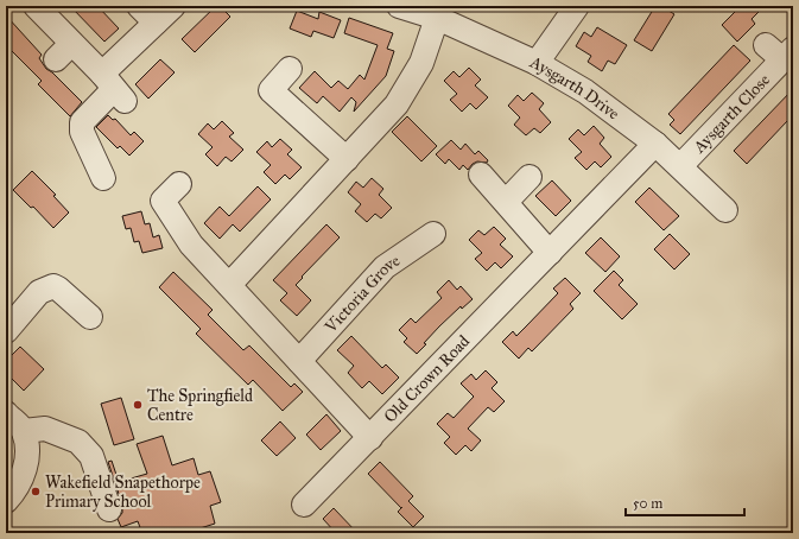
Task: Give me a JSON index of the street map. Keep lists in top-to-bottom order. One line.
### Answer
{"streets":{"street":["Aysgarth Drive","Aysgarth Close","Victoria Grove","Old Crown Road"]},"crossings":[["Aysgarth Drive","Aysgarth Close"],["Aysgarth Drive","Old Crown Road"]],"places":["The Springfield Centre","Wakefield Snapethorpe Primary School"],"scale_bar":"50 m"}
